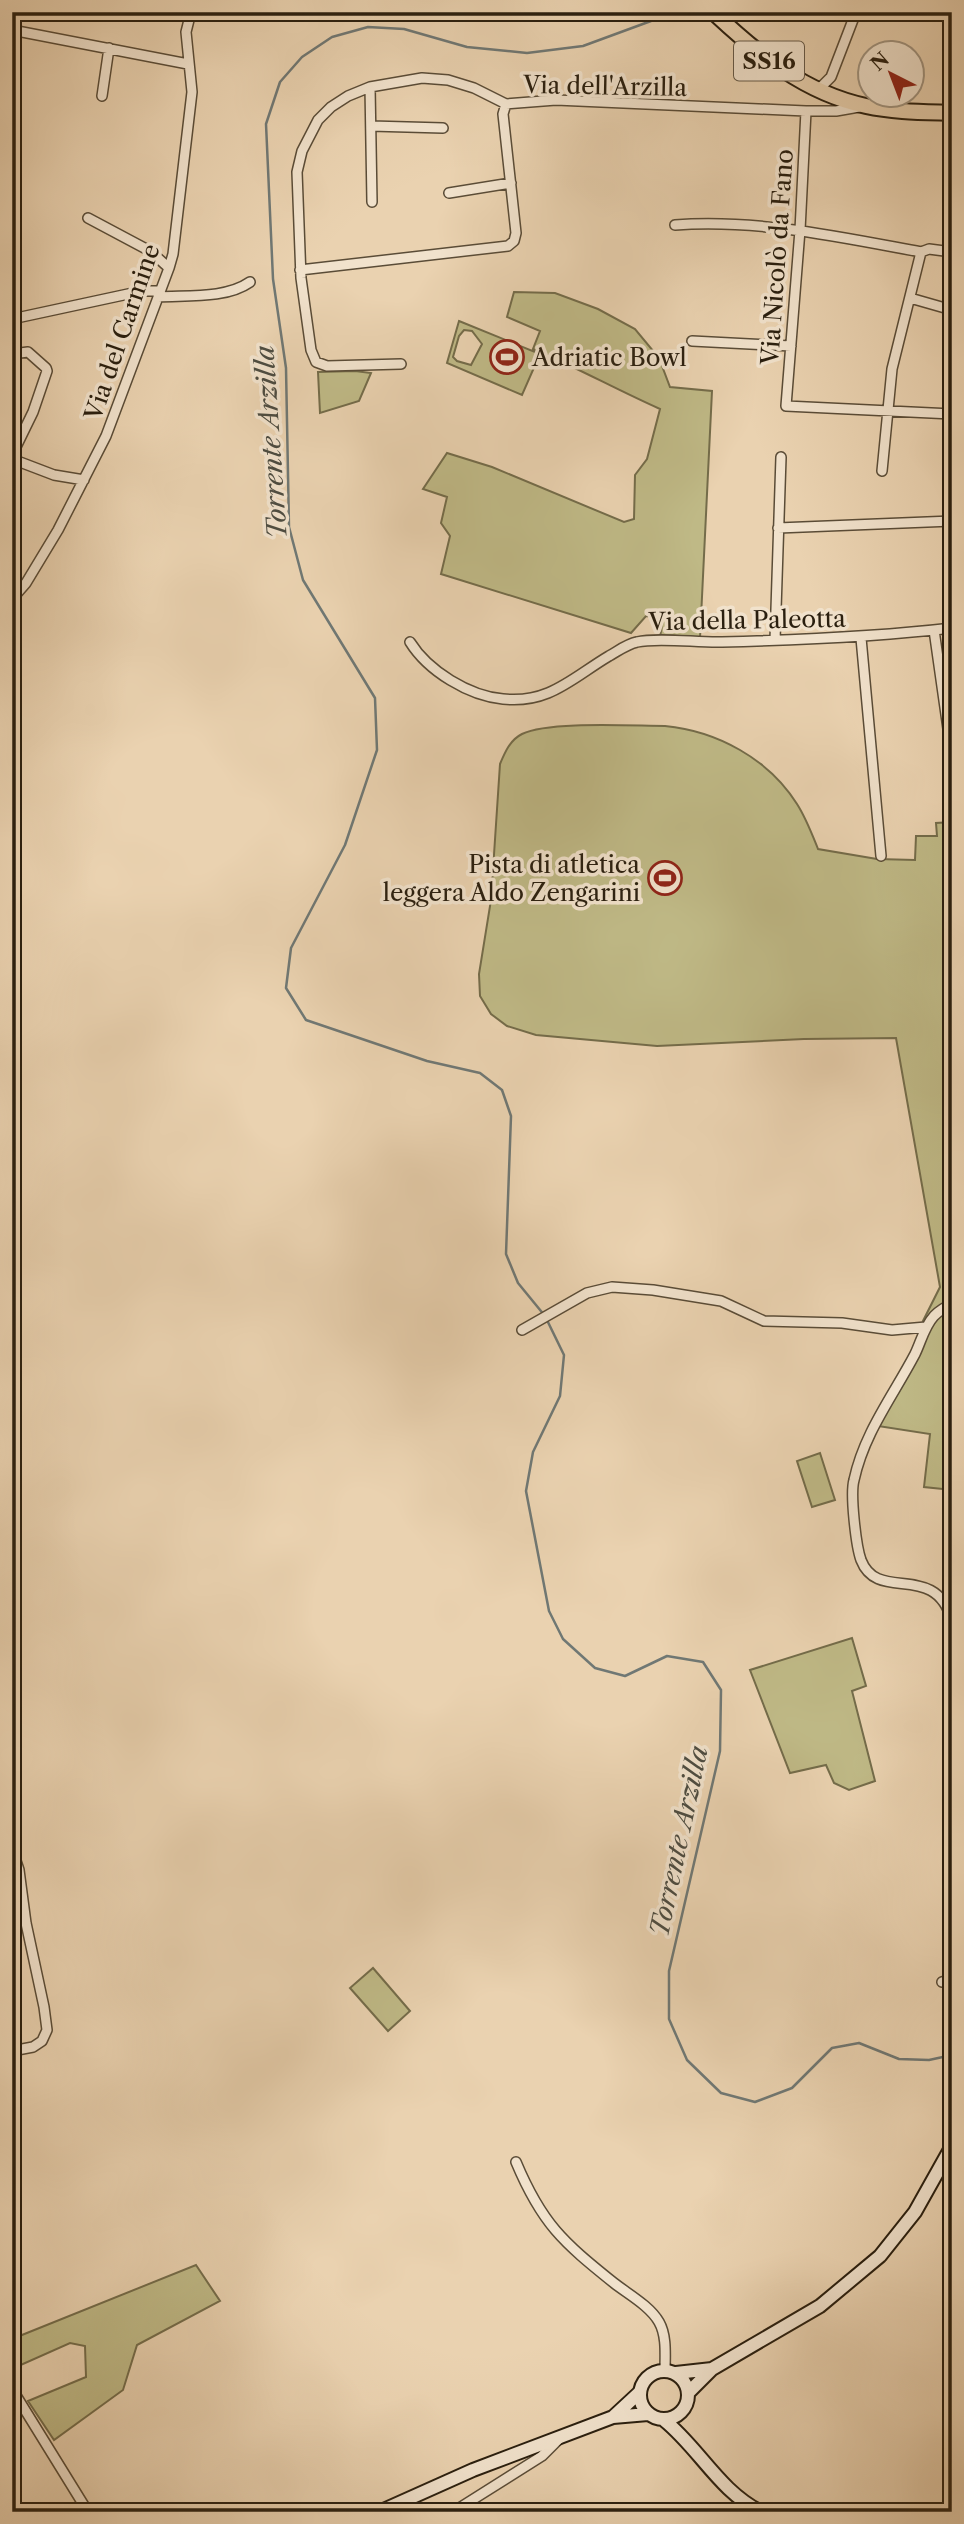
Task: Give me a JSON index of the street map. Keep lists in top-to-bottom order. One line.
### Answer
{"streets":{"main road":["SS16"],"street":["Via dell'Arzilla","Via Nicolò da Fano","Via del Carmine","Via della Paleotta"]},"crossings":[["Via dell'Arzilla","Via Nicolò da Fano"]],"water":["Torrente Arzilla"],"places":{"sports":["Adriatic Bowl","Pista di atletica leggera Aldo Zengarini"]},"north":"top left"}
